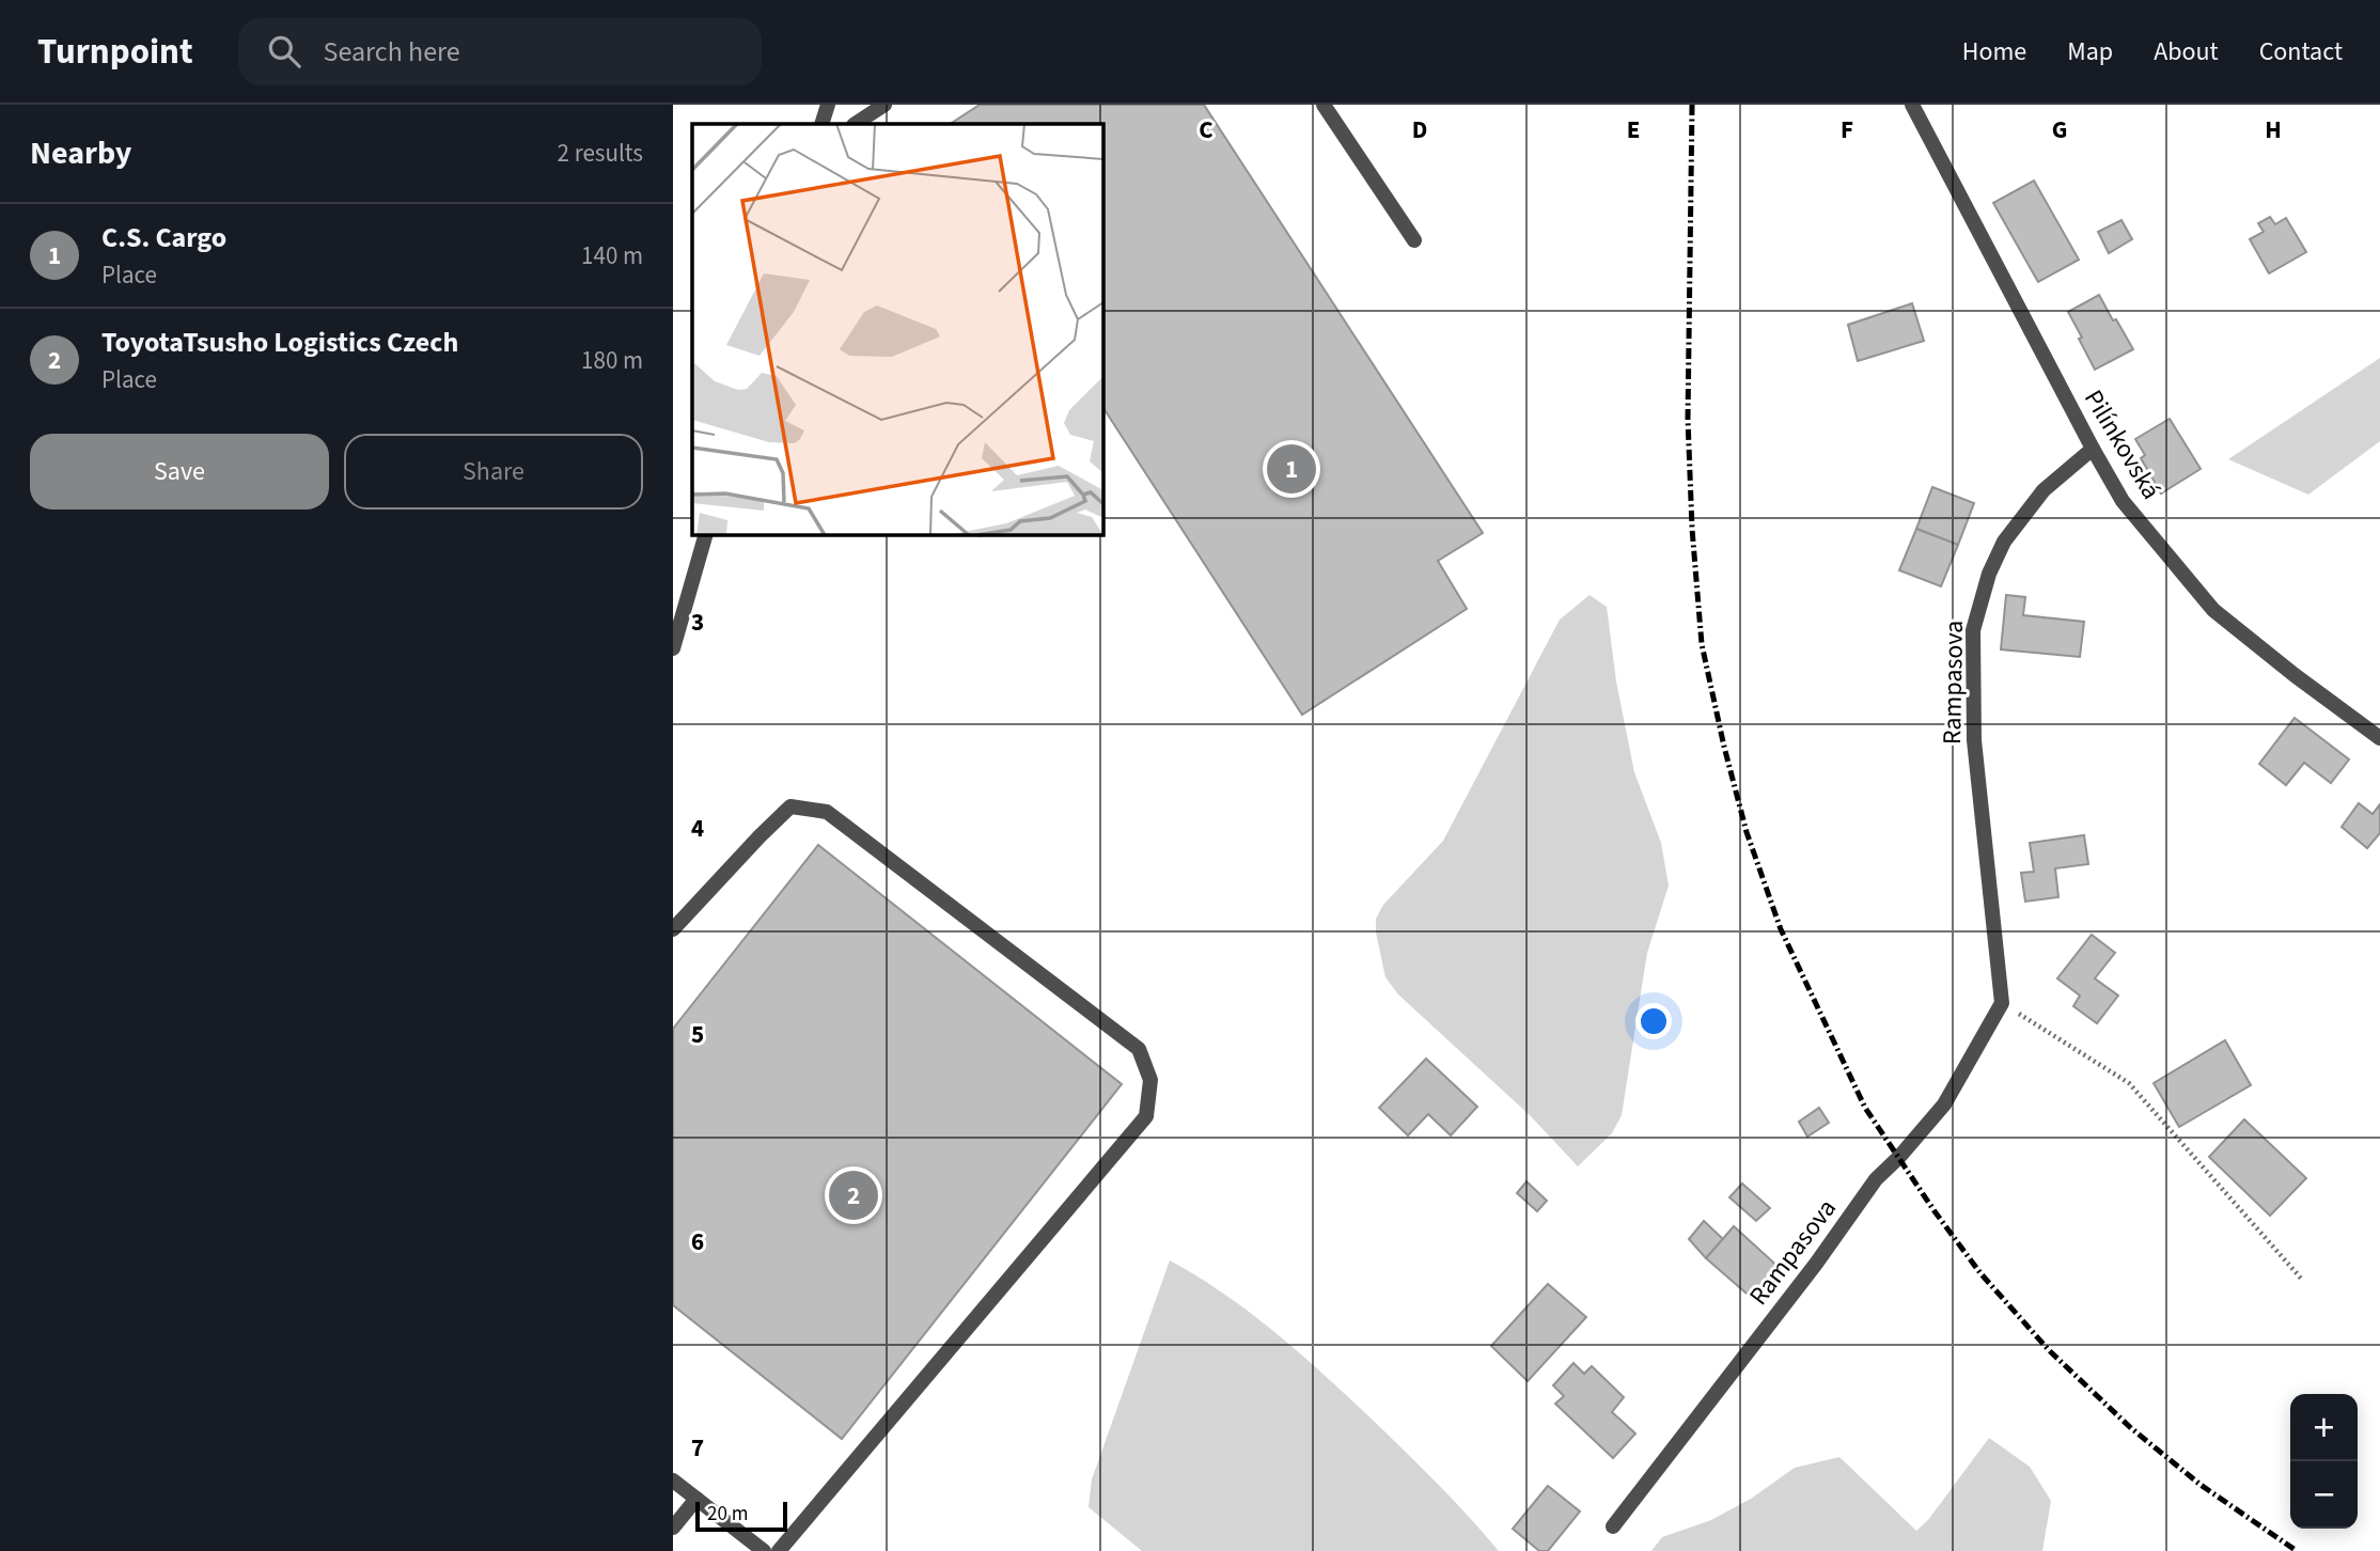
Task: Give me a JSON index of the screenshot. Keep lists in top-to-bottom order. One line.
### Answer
{"streets":{"street":["Pilínkovská","Rampasova"]},"crossings":[["Pilínkovská","Rampasova"]],"scale_bar":"20 m","page":{"header":"Turnpoint","search":"Search here","nav":["Home","Map","About","Contact"],"heading":["Nearby","2 results"],"list":[{"mark":"1","name":"C.S. Cargo","note":"Place","value":"140 m"},{"mark":"2","name":"ToyotaTsusho Logistics Czech","note":"Place","value":"180 m"}],"buttons":["Save","Share"],"pins":["1","2"],"map_buttons":["+","−"],"scale":"20 m"},"grid":{"columns":["C","D","E","F","G","H"],"rows":["3","4","5","6","7"]}}
